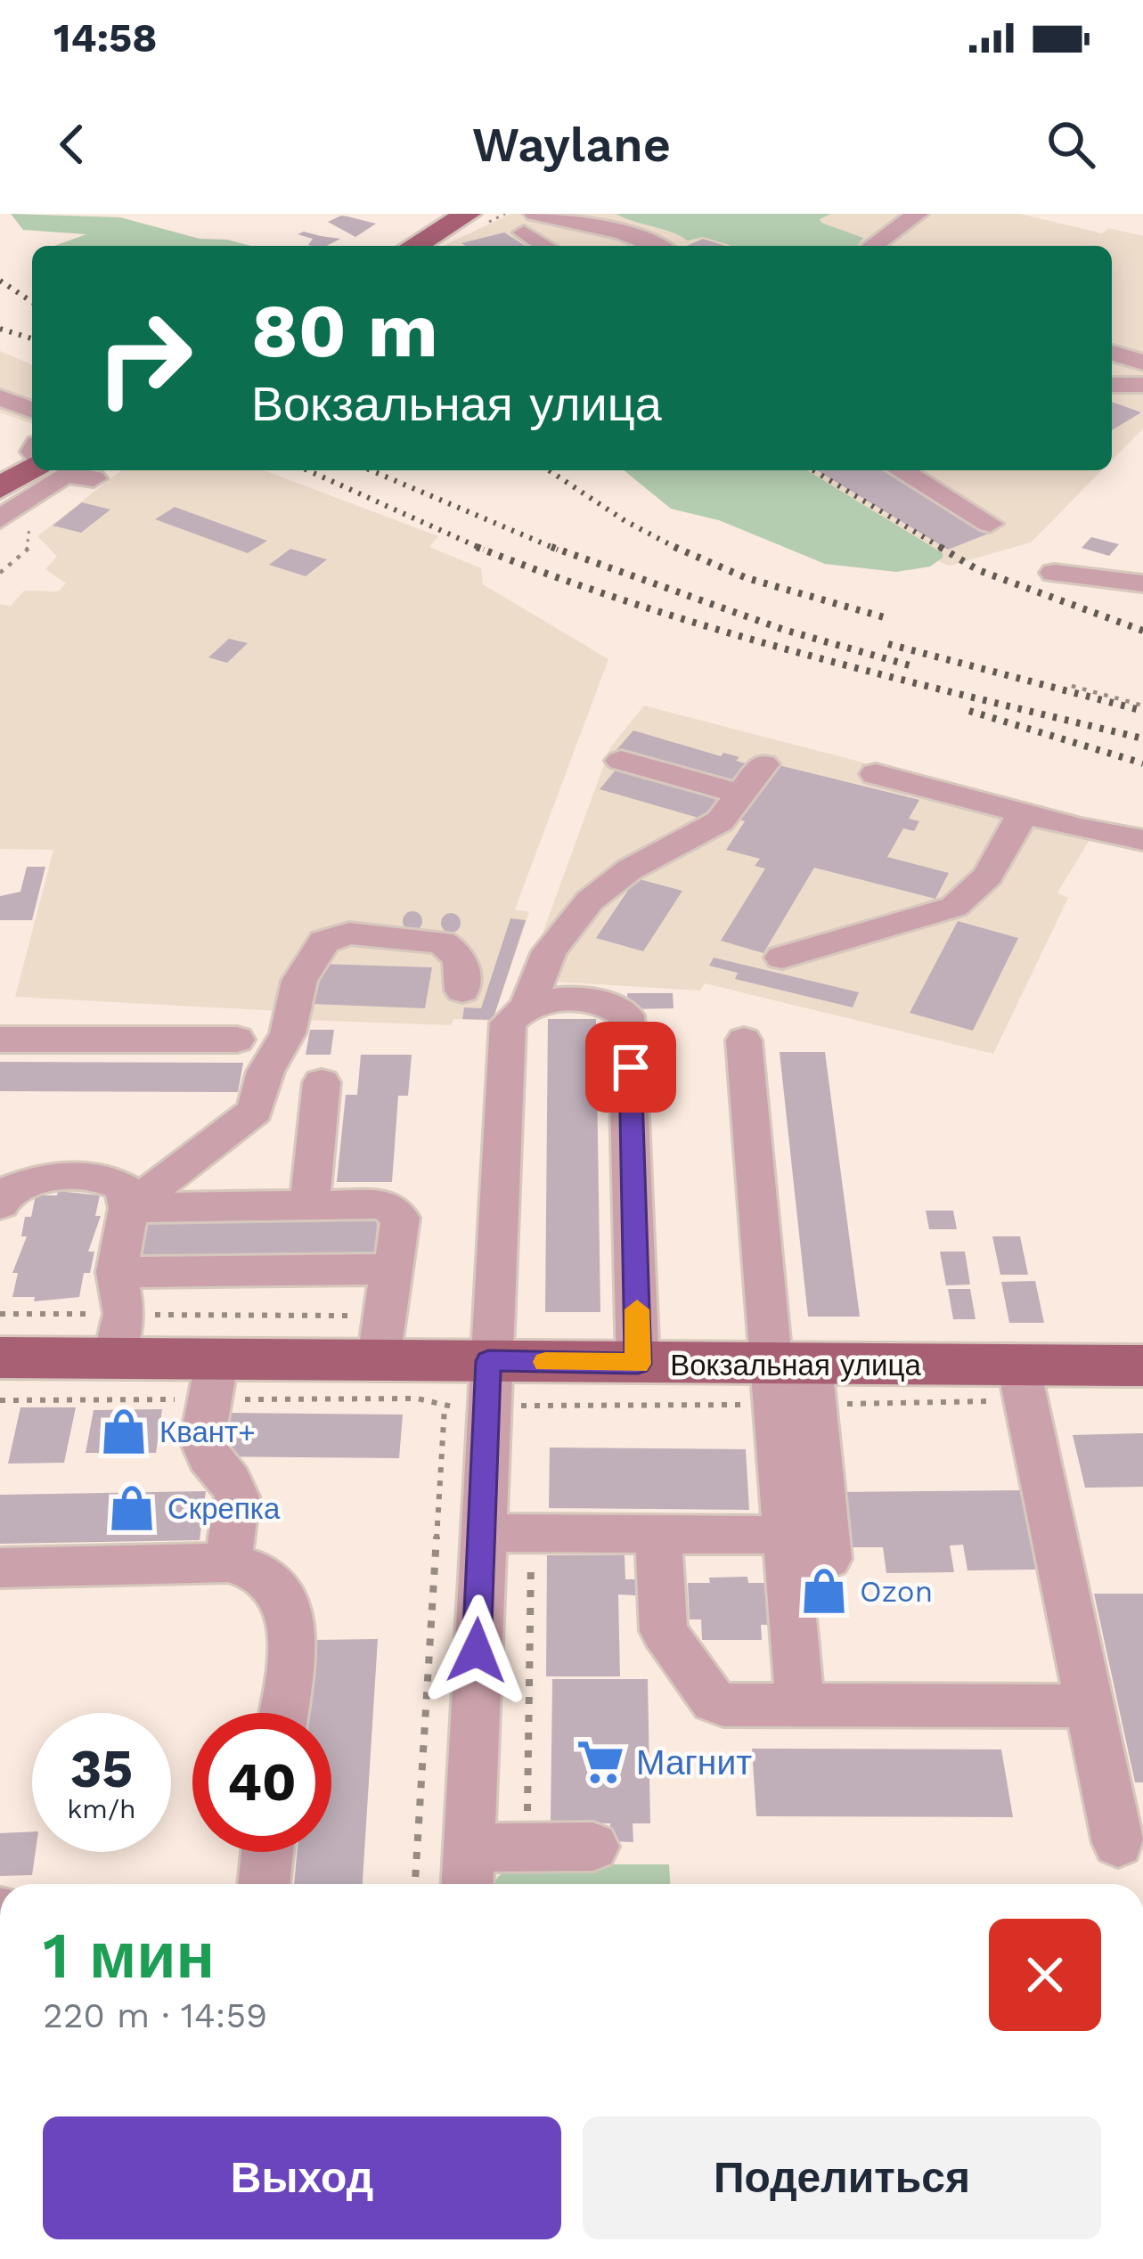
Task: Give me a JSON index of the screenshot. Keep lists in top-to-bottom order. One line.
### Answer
{"streets":{"main road":["Вокзальная улица"]},"places":{"shop":["Квант+","Скрепка","Ozon"],"supermarket":["Магнит"]},"page":{"status":"14:58","header":"Waylane","turn":["80 m","Вокзальная улица"],"speed":"35 km/h","limit":"40","heading":["1 мин","220 m · 14:59"],"buttons":["Выход","Поделиться"]}}
